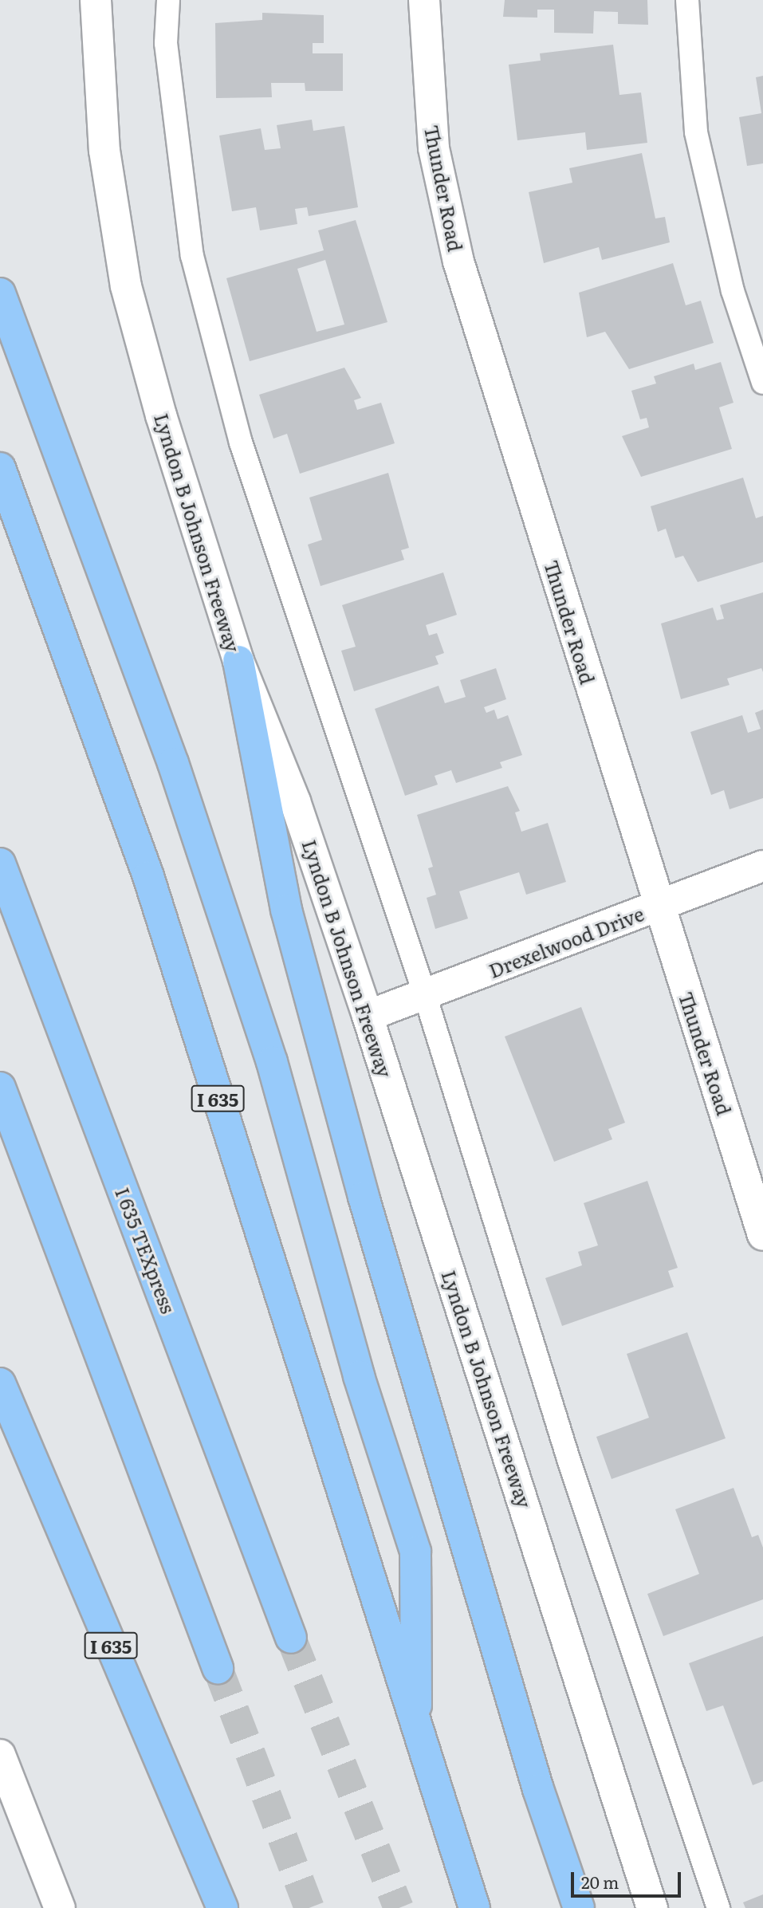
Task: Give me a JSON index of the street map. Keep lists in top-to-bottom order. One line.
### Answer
{"streets":{"highway":["I 635","I 635 TEXpress"],"main road":["Thunder Road","Lyndon B Johnson Freeway","Drexelwood Drive"]},"crossings":[["Thunder Road","Drexelwood Drive"],["Lyndon B Johnson Freeway","Drexelwood Drive"]],"scale_bar":"20 m"}
